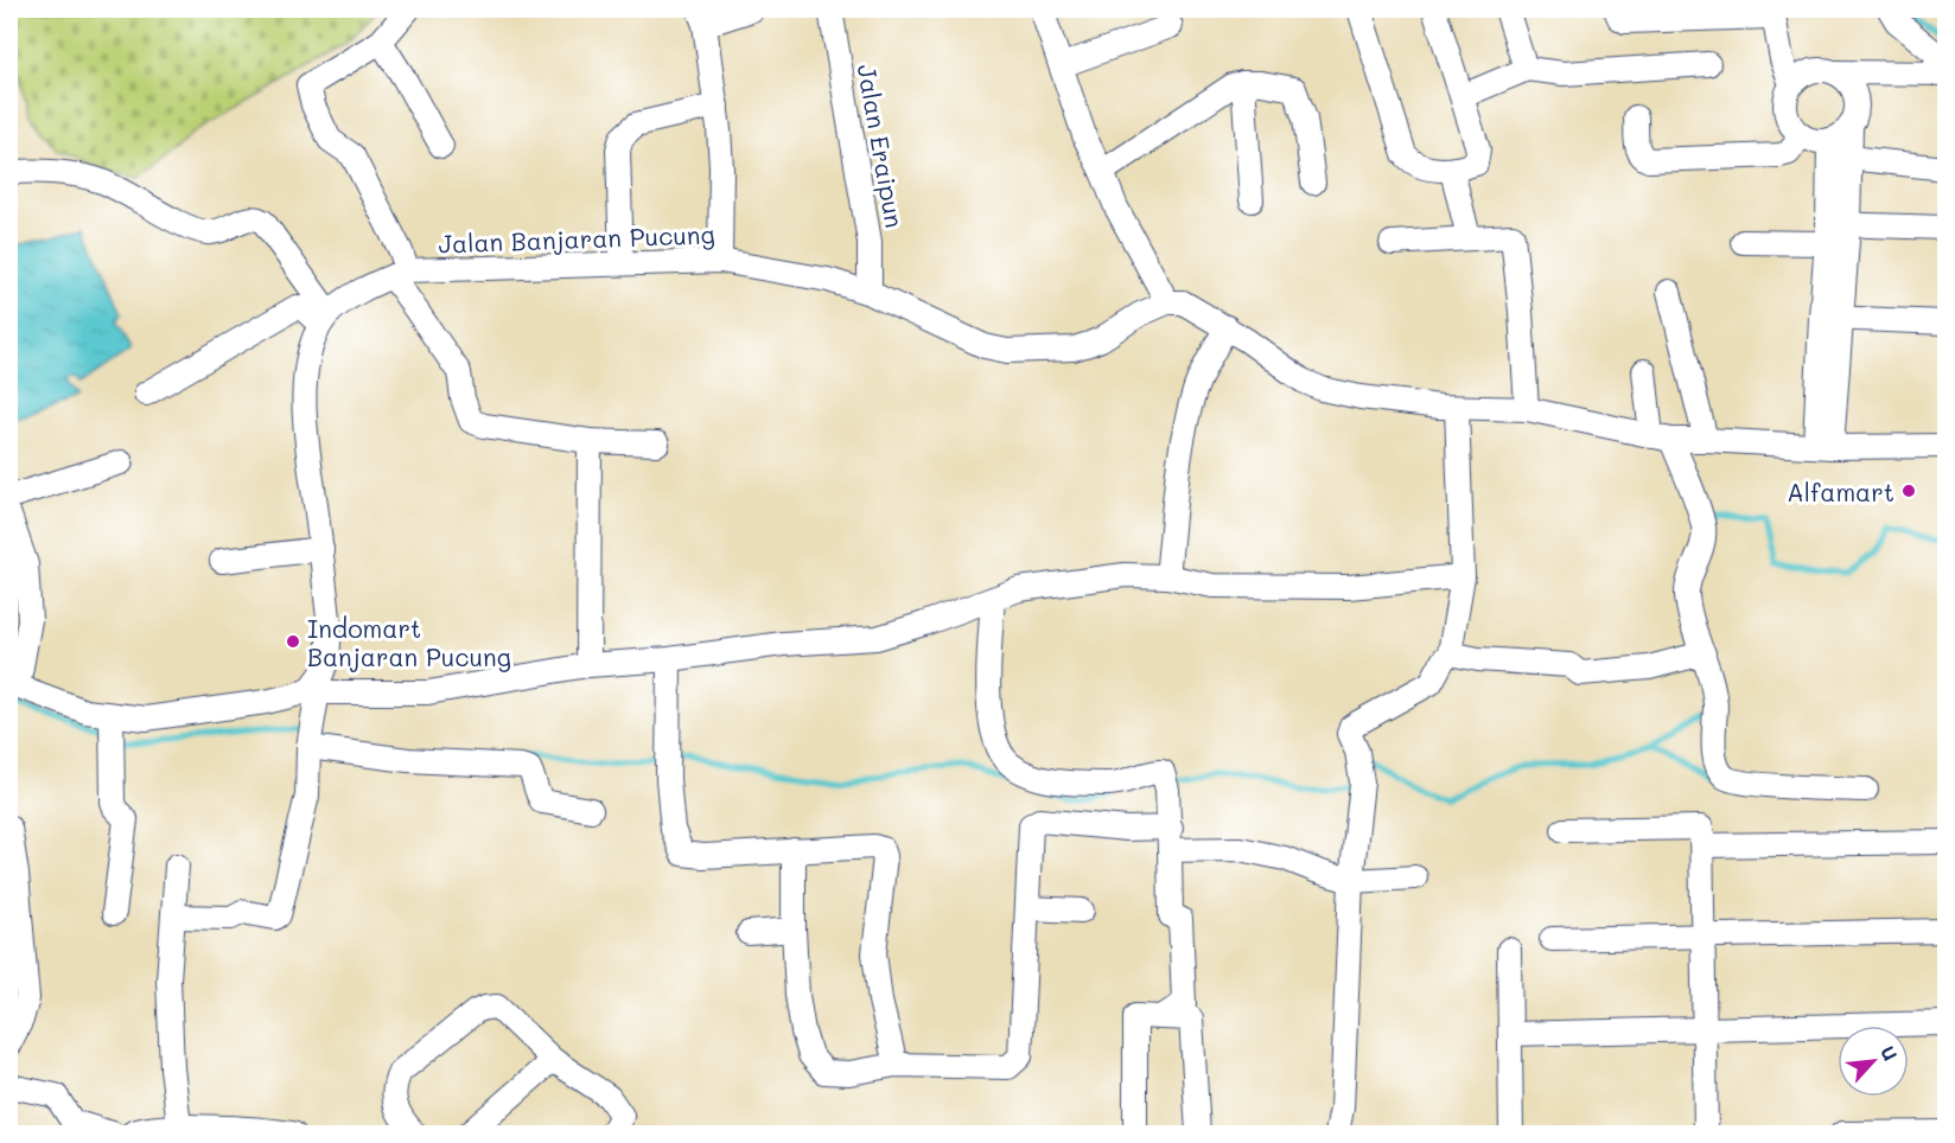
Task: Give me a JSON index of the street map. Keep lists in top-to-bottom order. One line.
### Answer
{"streets":{"street":["Jalan Eraipun","Jalan Banjaran Pucung"]},"crossings":[["Jalan Eraipun","Jalan Banjaran Pucung"]],"places":["Alfamart","Indomart Banjaran Pucung"],"north":"top right"}
